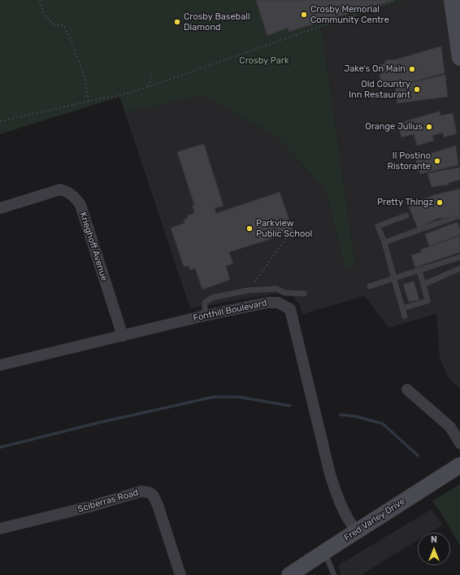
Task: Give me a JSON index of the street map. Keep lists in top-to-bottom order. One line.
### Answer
{"streets":{"street":["Krieghoff Avenue","Fonthill Boulevard","Sciberras Road","Fred Varley Drive"]},"crossings":[["Krieghoff Avenue","Fonthill Boulevard"],["Fonthill Boulevard","Fred Varley Drive"]],"parks":["Crosby Park"],"places":["Crosby Memorial Community Centre","Crosby Baseball Diamond","Jake's On Main","Old Country Inn Restaurant","Orange Julius","Il Postino Ristorante","Pretty Thingz","Parkview Public School"],"north":"top"}
